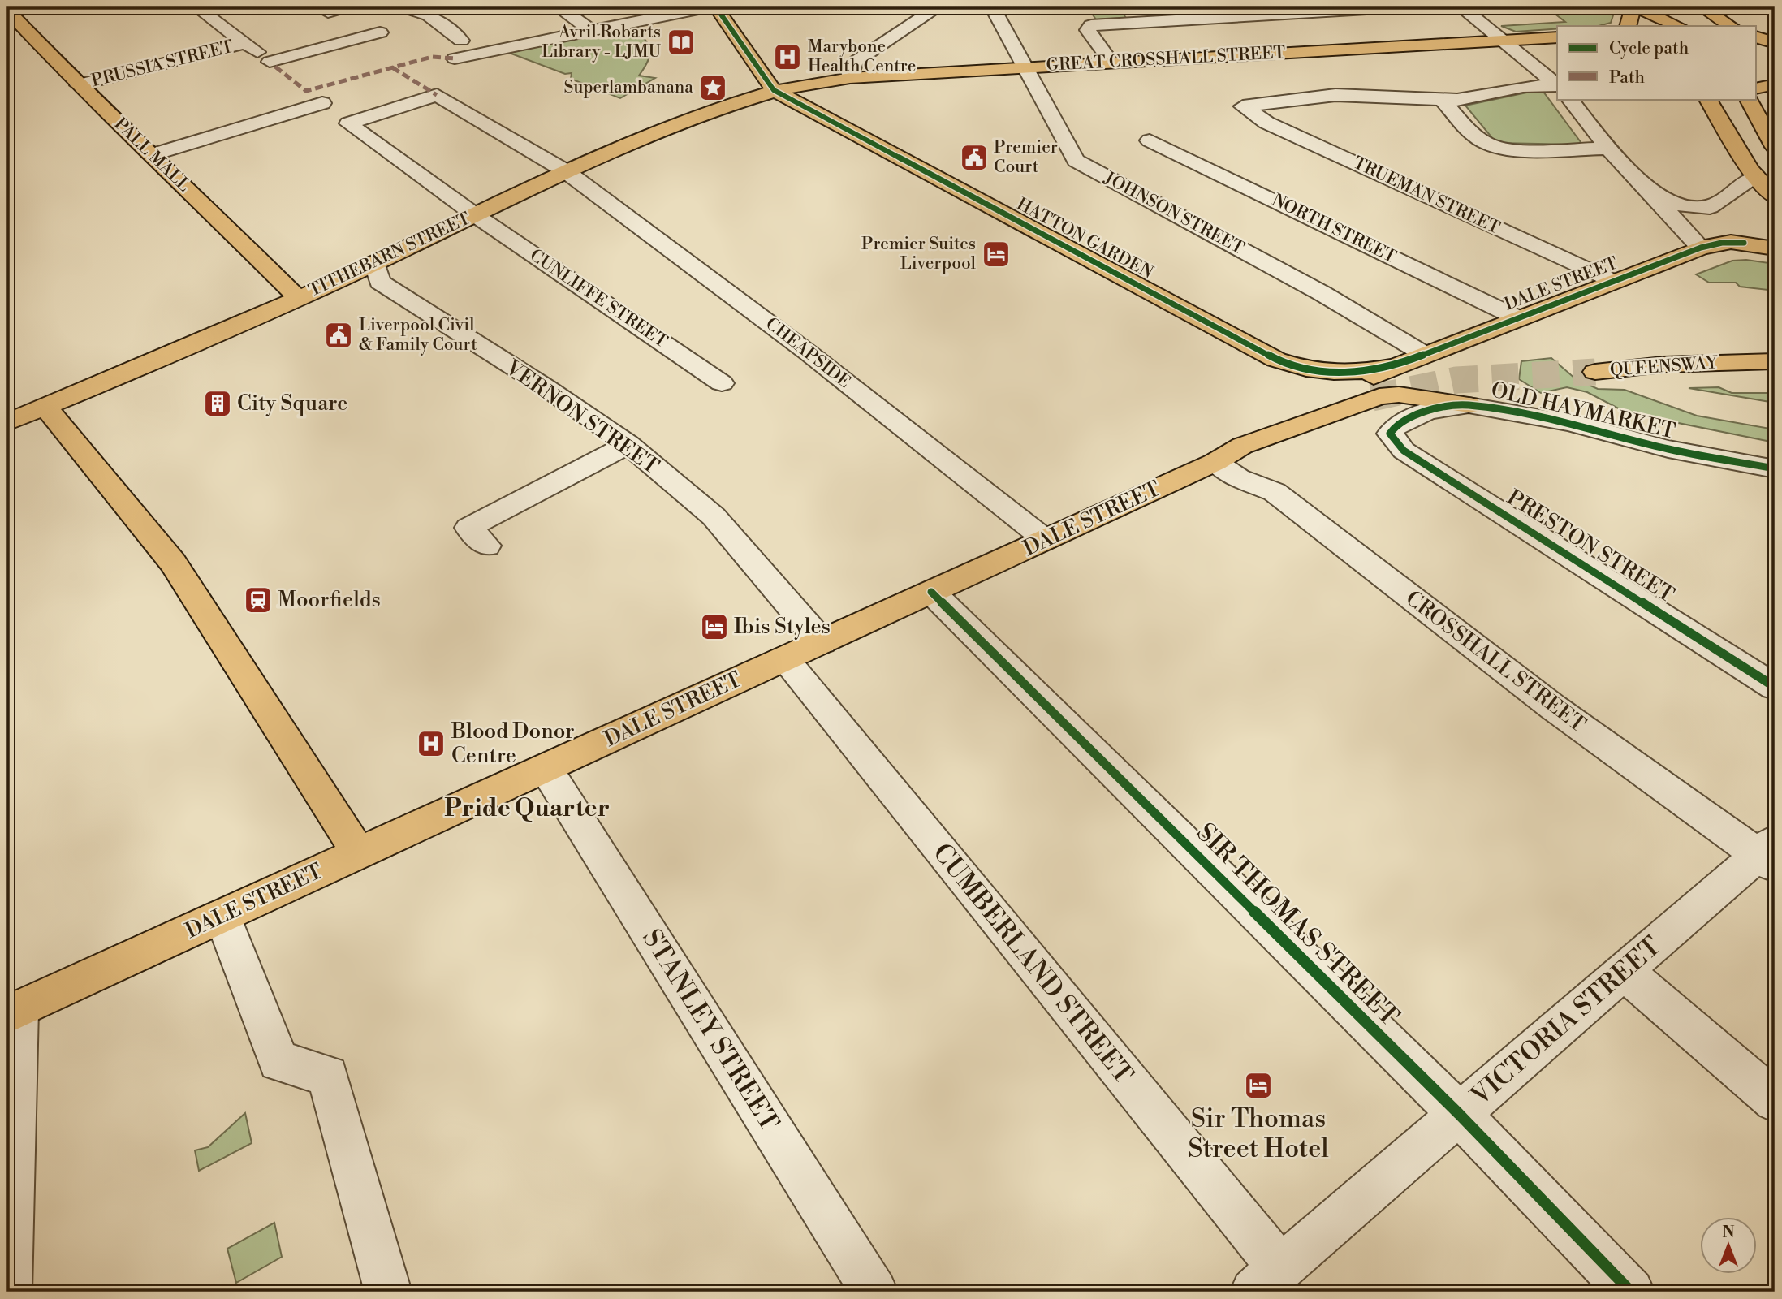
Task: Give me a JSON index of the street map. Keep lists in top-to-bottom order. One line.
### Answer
{"streets":{"main road":["GREAT CROSSHALL STREET","PALL MALL","HATTON GARDEN","TITHEBARN STREET","DALE STREET","QUEENSWAY"],"street":["PRUSSIA STREET","TRUEMAN STREET","JOHNSON STREET","NORTH STREET","CUNLIFFE STREET","CHEAPSIDE","OLD HAYMARKET","VERNON STREET","PRESTON STREET","CROSSHALL STREET","SIR THOMAS STREET","CUMBERLAND STREET","VICTORIA STREET","STANLEY STREET"]},"crossings":[["GREAT CROSSHALL STREET","JOHNSON STREET"],["GREAT CROSSHALL STREET","HATTON GARDEN"],["GREAT CROSSHALL STREET","TITHEBARN STREET"],["PRUSSIA STREET","PALL MALL"],["PALL MALL","TITHEBARN STREET"],["TRUEMAN STREET","DALE STREET"],["JOHNSON STREET","DALE STREET"],["NORTH STREET","DALE STREET"],["HATTON GARDEN","TITHEBARN STREET"],["HATTON GARDEN","DALE STREET"],["TITHEBARN STREET","CUNLIFFE STREET"],["TITHEBARN STREET","CHEAPSIDE"],["TITHEBARN STREET","VERNON STREET"],["DALE STREET","CHEAPSIDE"],["DALE STREET","VERNON STREET"],["DALE STREET","CROSSHALL STREET"],["DALE STREET","SIR THOMAS STREET"],["DALE STREET","CUMBERLAND STREET"],["DALE STREET","STANLEY STREET"],["CUNLIFFE STREET","CHEAPSIDE"],["OLD HAYMARKET","PRESTON STREET"],["CROSSHALL STREET","VICTORIA STREET"],["SIR THOMAS STREET","VICTORIA STREET"],["CUMBERLAND STREET","VICTORIA STREET"]],"districts":["Pride Quarter"],"places":{"library":["Avril Robarts Library - LJMU"],"hospital":["Marybone Health Centre","Blood Donor Centre"],"place":["Superlambanana"],"public building":["Premier Court","Liverpool Civil & Family Court"],"hotel":["Premier Suites Liverpool","Ibis Styles","Sir Thomas Street Hotel"],"building":["City Square"],"station":["Moorfields"]},"legend":["Cycle path","Path"],"north":"top"}
